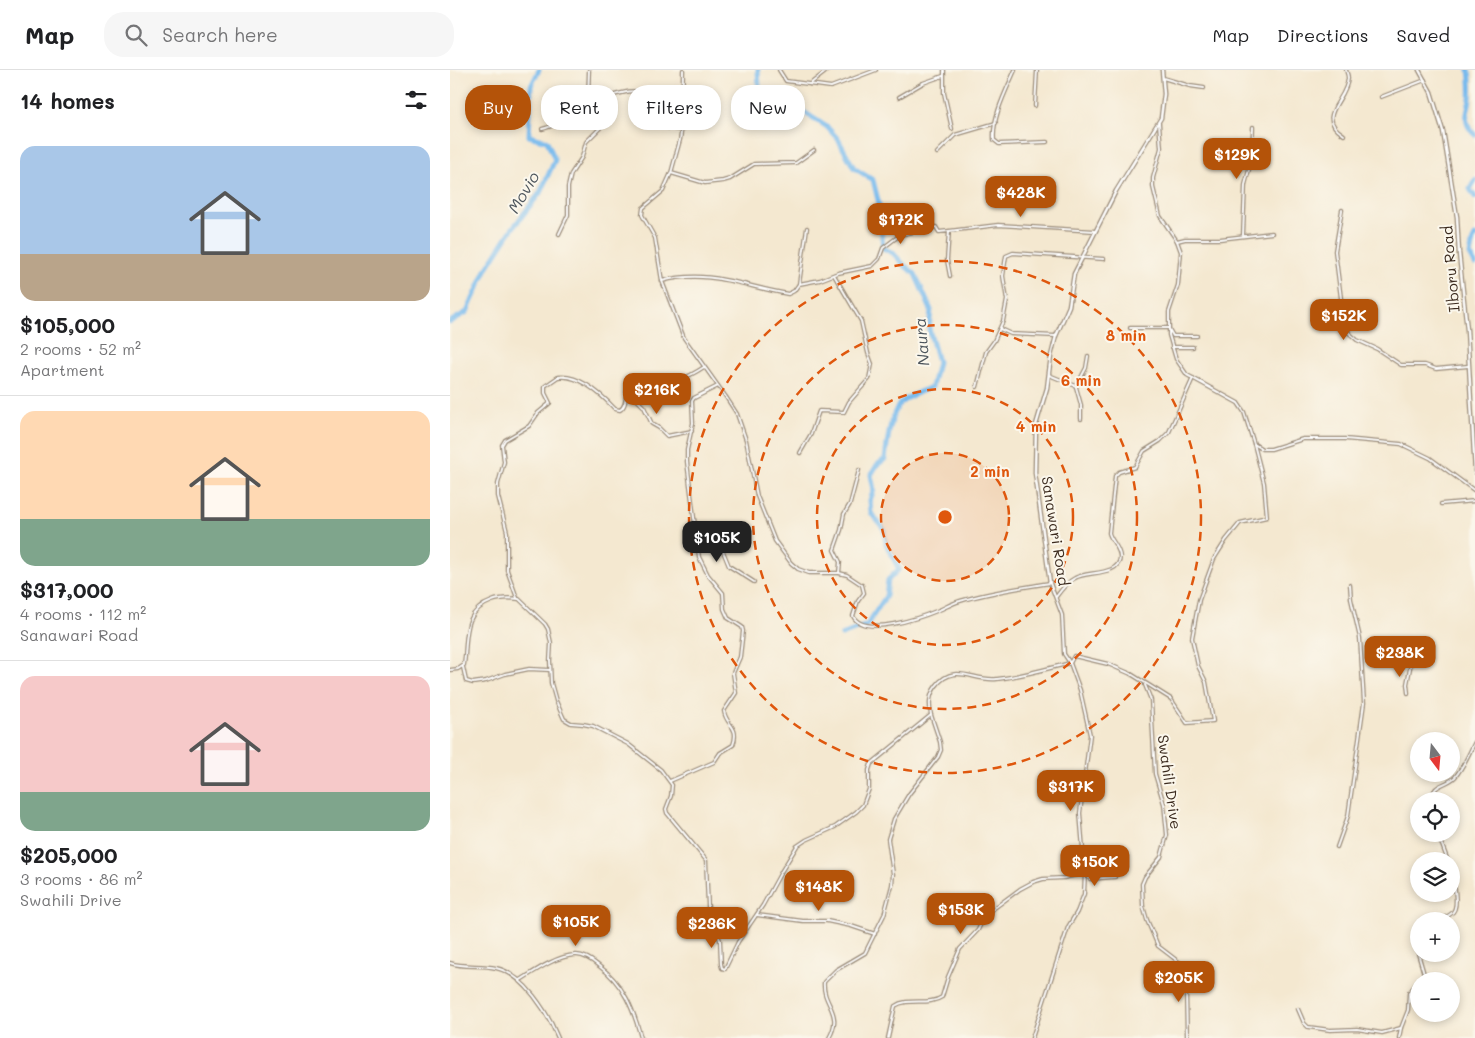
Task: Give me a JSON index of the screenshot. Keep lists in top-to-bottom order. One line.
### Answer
{"streets":{"street":["Ilboru Road","Sanawari Road","Swahili Drive"]},"water":["Movio","Naura"],"north":"bottom","page":{"header":"Map","search":"Search here","nav":["Map","Directions","Saved"],"heading":"14 homes","chip":["Buy","Rent","Filters","New"],"list":[{"name":"$105,000","note":"2 rooms · 52 m² · Apartment"},{"name":"$317,000","note":"4 rooms · 112 m² · Sanawari Road"},{"name":"$205,000","note":"3 rooms · 86 m² · Swahili Drive"}],"price":["$129K","$428K","$172K","$152K","$216K","$105K","$238K","$317K","$150K","$148K","$153K","$105K","$236K","$205K"],"map_buttons":["+","−"]},"rings":["8 min","6 min","4 min","2 min"]}
